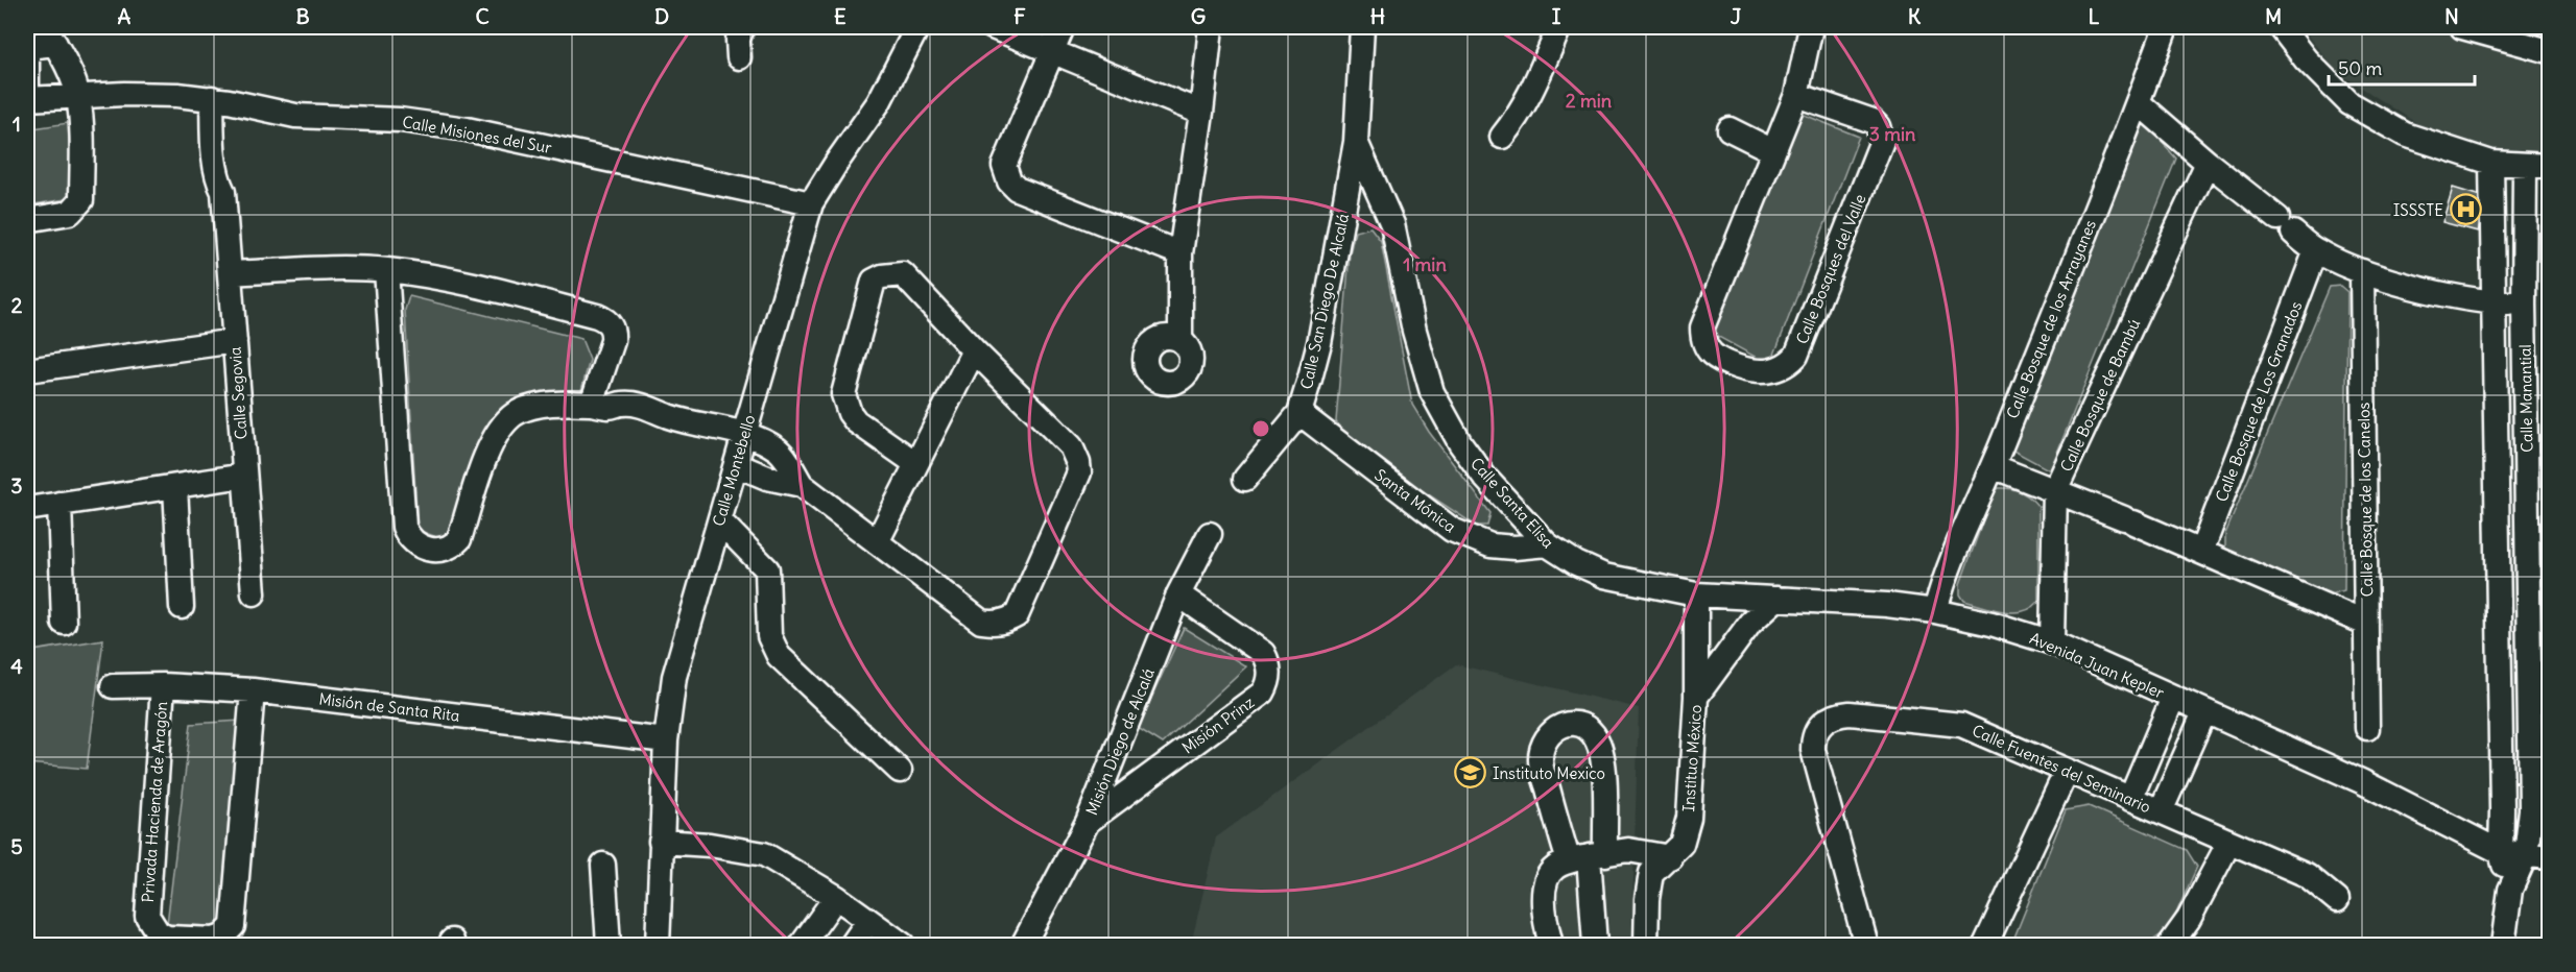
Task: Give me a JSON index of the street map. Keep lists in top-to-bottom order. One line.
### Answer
{"streets":{"street":["Calle Misiones del Sur","Calle Bosques del Valle","Calle San Diego De Alcalá","Calle Bosque de los Arrayanes","Calle Segovia","Calle Bosque de Bambú","Calle Manantial","Calle Bosque de Los Granados","Calle Montebello","Calle Bosque de los Canelos","Santa Mónica","Calle Santa Elisa","Avenida Juan Kepler","Misión de Santa Rita","Misión Prinz","Misión Diego de Alcalá","Instituo México","Calle Fuentes del Seminario","Privada Hacienda de Aragón"]},"crossings":[["Calle Misiones del Sur","Calle Segovia"],["Calle Misiones del Sur","Calle Montebello"],["Calle San Diego De Alcalá","Santa Mónica"],["Calle San Diego De Alcalá","Calle Santa Elisa"],["Calle Bosque de los Arrayanes","Avenida Juan Kepler"],["Calle Bosque de Bambú","Avenida Juan Kepler"],["Calle Manantial","Avenida Juan Kepler"],["Calle Montebello","Misión de Santa Rita"],["Santa Mónica","Calle Santa Elisa"],["Calle Santa Elisa","Avenida Juan Kepler"],["Calle Santa Elisa","Instituo México"],["Avenida Juan Kepler","Instituo México"],["Misión de Santa Rita","Privada Hacienda de Aragón"],["Misión Prinz","Misión Diego de Alcalá"]],"places":{"hospital":["ISSSTE"],"school or university":["Instituto Mexico"]},"scale_bar":"50 m","grid":{"columns":["A","B","C","D","E","F","G","H","I","J","K","L","M","N"],"rows":["1","2","3","4","5"]},"rings":["2 min","3 min","1 min"]}
